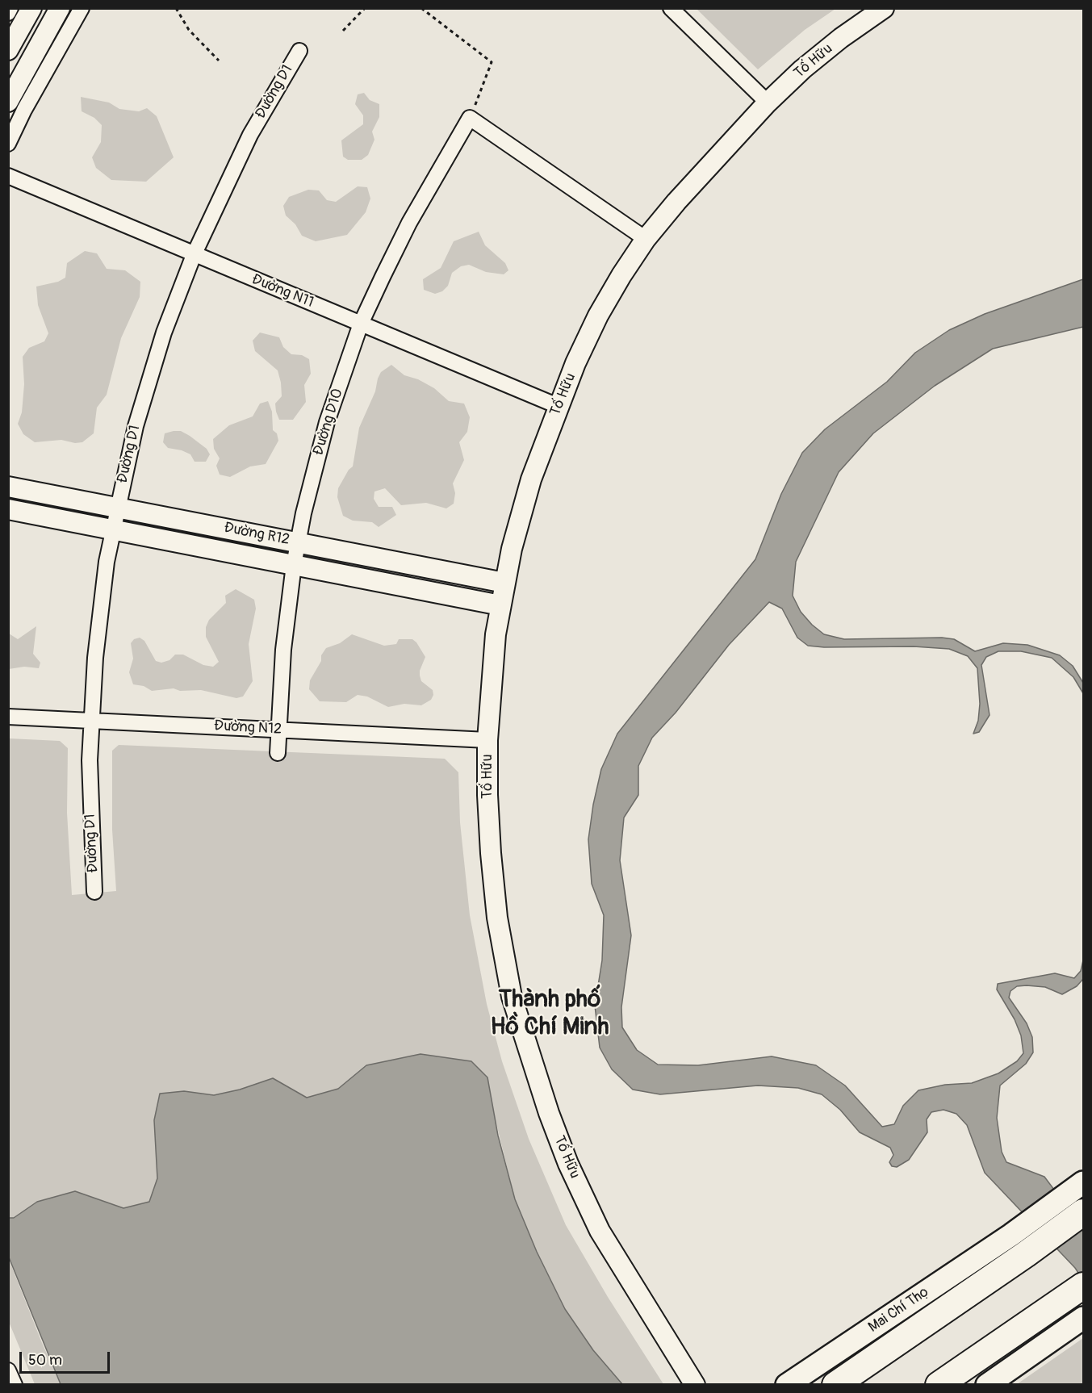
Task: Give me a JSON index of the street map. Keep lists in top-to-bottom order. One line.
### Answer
{"streets":{"highway":["Mai Chí Thọ"],"main road":["Tố Hữu","Đường R12"],"street":["Đường D1","Đường N11","Đường D10","Đường N12"]},"crossings":[["Tố Hữu","Đường N11"],["Tố Hữu","Đường R12"],["Tố Hữu","Đường N12"],["Đường D1","Đường N11"],["Đường D1","Đường R12"],["Đường D1","Đường N12"],["Đường N11","Đường D10"],["Đường D10","Đường R12"],["Đường D10","Đường N12"]],"districts":["Thành phố Hồ Chí Minh"],"scale_bar":"50 m"}
